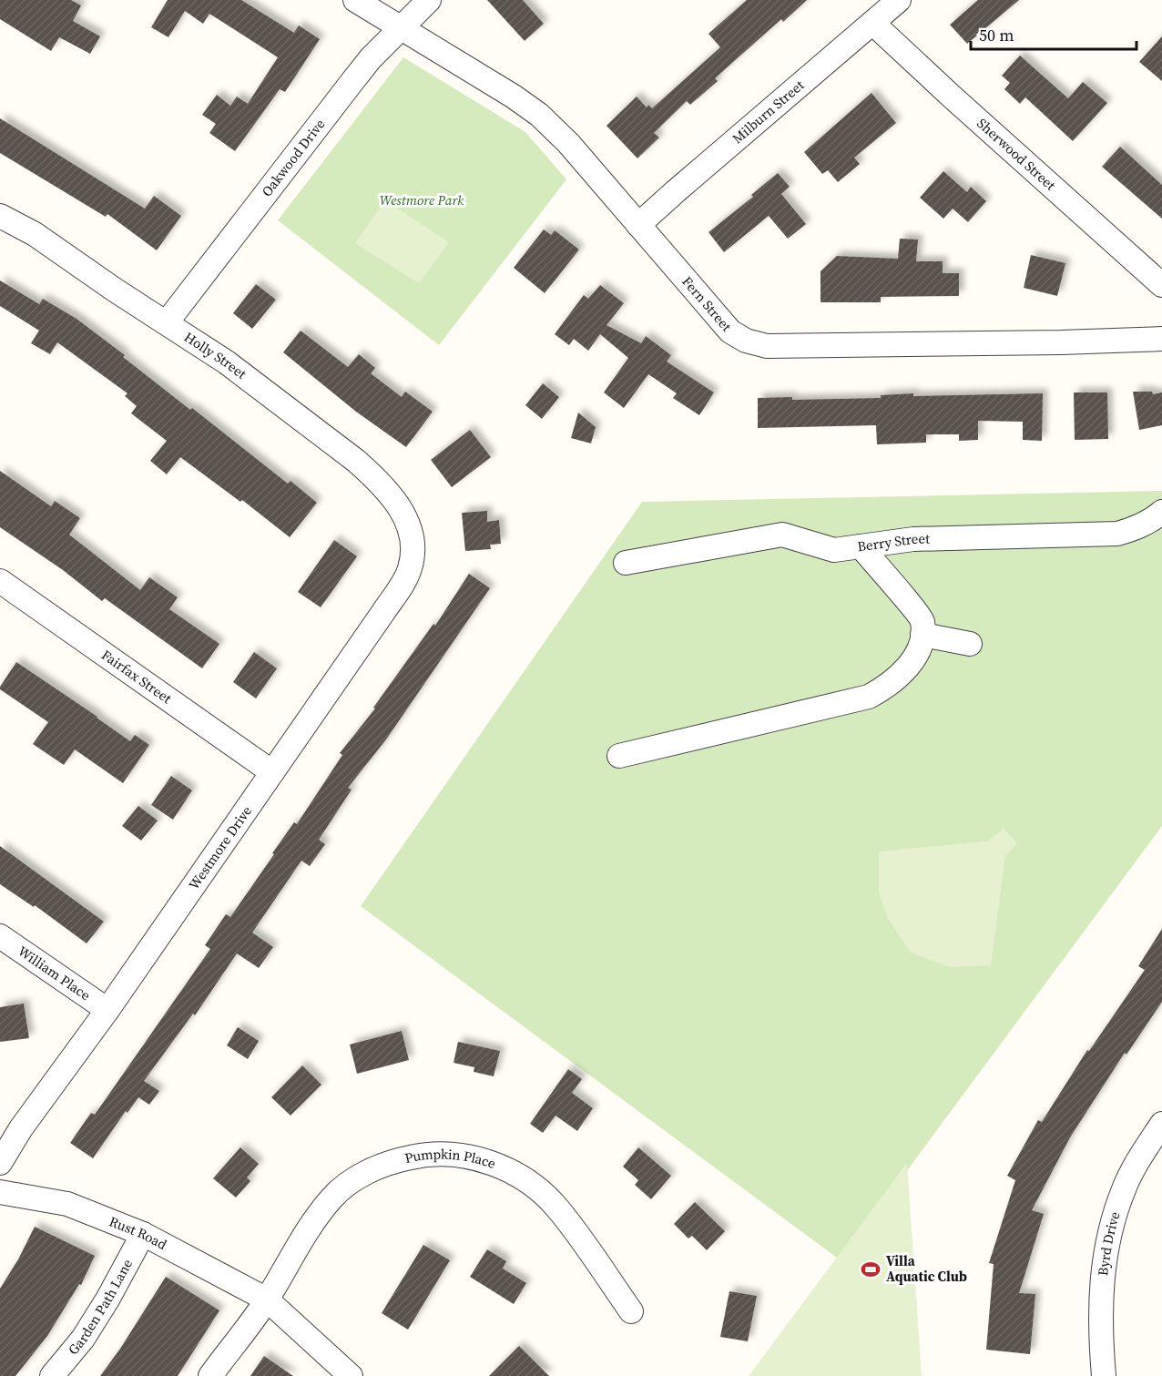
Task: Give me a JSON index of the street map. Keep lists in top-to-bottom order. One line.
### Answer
{"streets":{"street":["Milburn Street","Sherwood Street","Oakwood Drive","Fern Street","Holly Street","Berry Street","Fairfax Street","Westmore Drive","William Place","Pumpkin Place","Rust Road","Byrd Drive","Garden Path Lane"]},"crossings":[["Milburn Street","Sherwood Street"],["Milburn Street","Fern Street"],["Oakwood Drive","Fern Street"],["Oakwood Drive","Holly Street"],["Holly Street","Westmore Drive"],["Fairfax Street","Westmore Drive"],["Westmore Drive","William Place"],["Pumpkin Place","Rust Road"],["Rust Road","Garden Path Lane"]],"parks":["Westmore Park"],"places":{"sports":["Villa Aquatic Club"]},"scale_bar":"50 m"}
